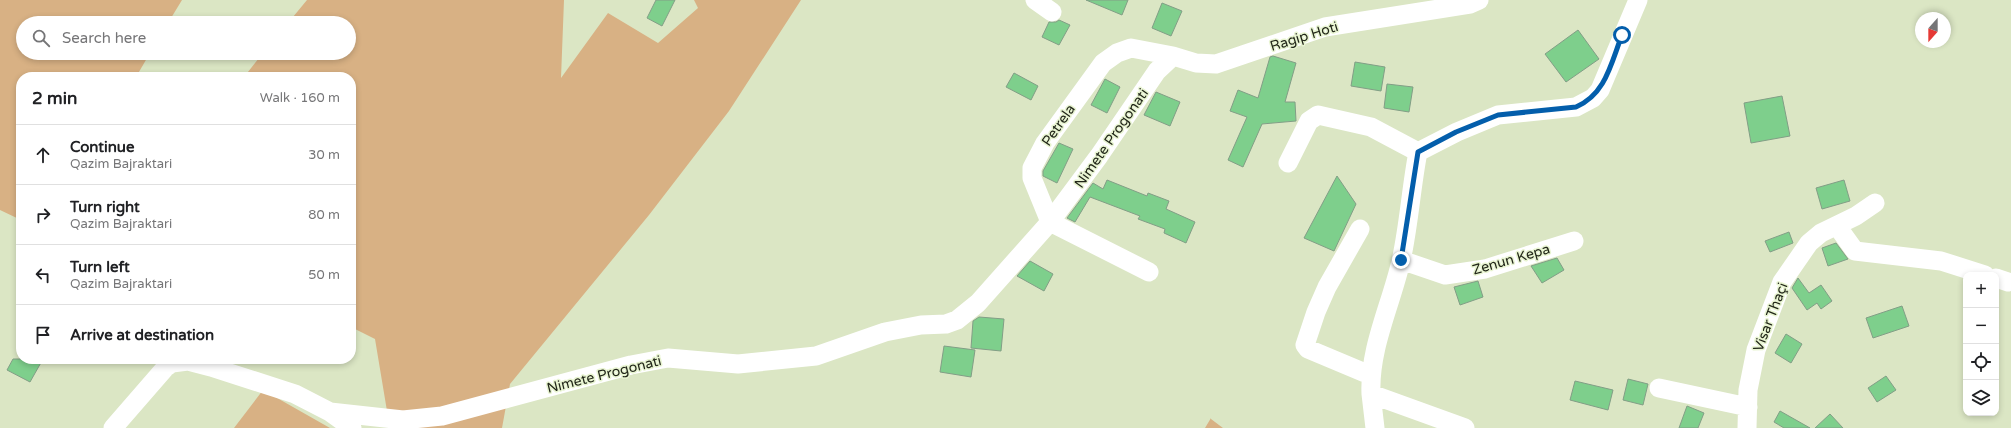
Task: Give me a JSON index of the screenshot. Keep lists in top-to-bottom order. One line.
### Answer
{"streets":{"street":["Ragip Hoti","Petrela","Nimete Progonati","Zenun Kepa","Visar Thaçi"]},"crossings":[["Ragip Hoti","Petrela"],["Ragip Hoti","Nimete Progonati"],["Petrela","Nimete Progonati"]],"north":"bottom","page":{"search":"Search here","heading":["2 min","Walk · 160 m"],"list":[["Continue","Qazim Bajraktari","30 m"],["Turn right","Qazim Bajraktari","80 m"],["Turn left","Qazim Bajraktari","50 m"],"Arrive at destination"],"map_buttons":["+","−"]}}
